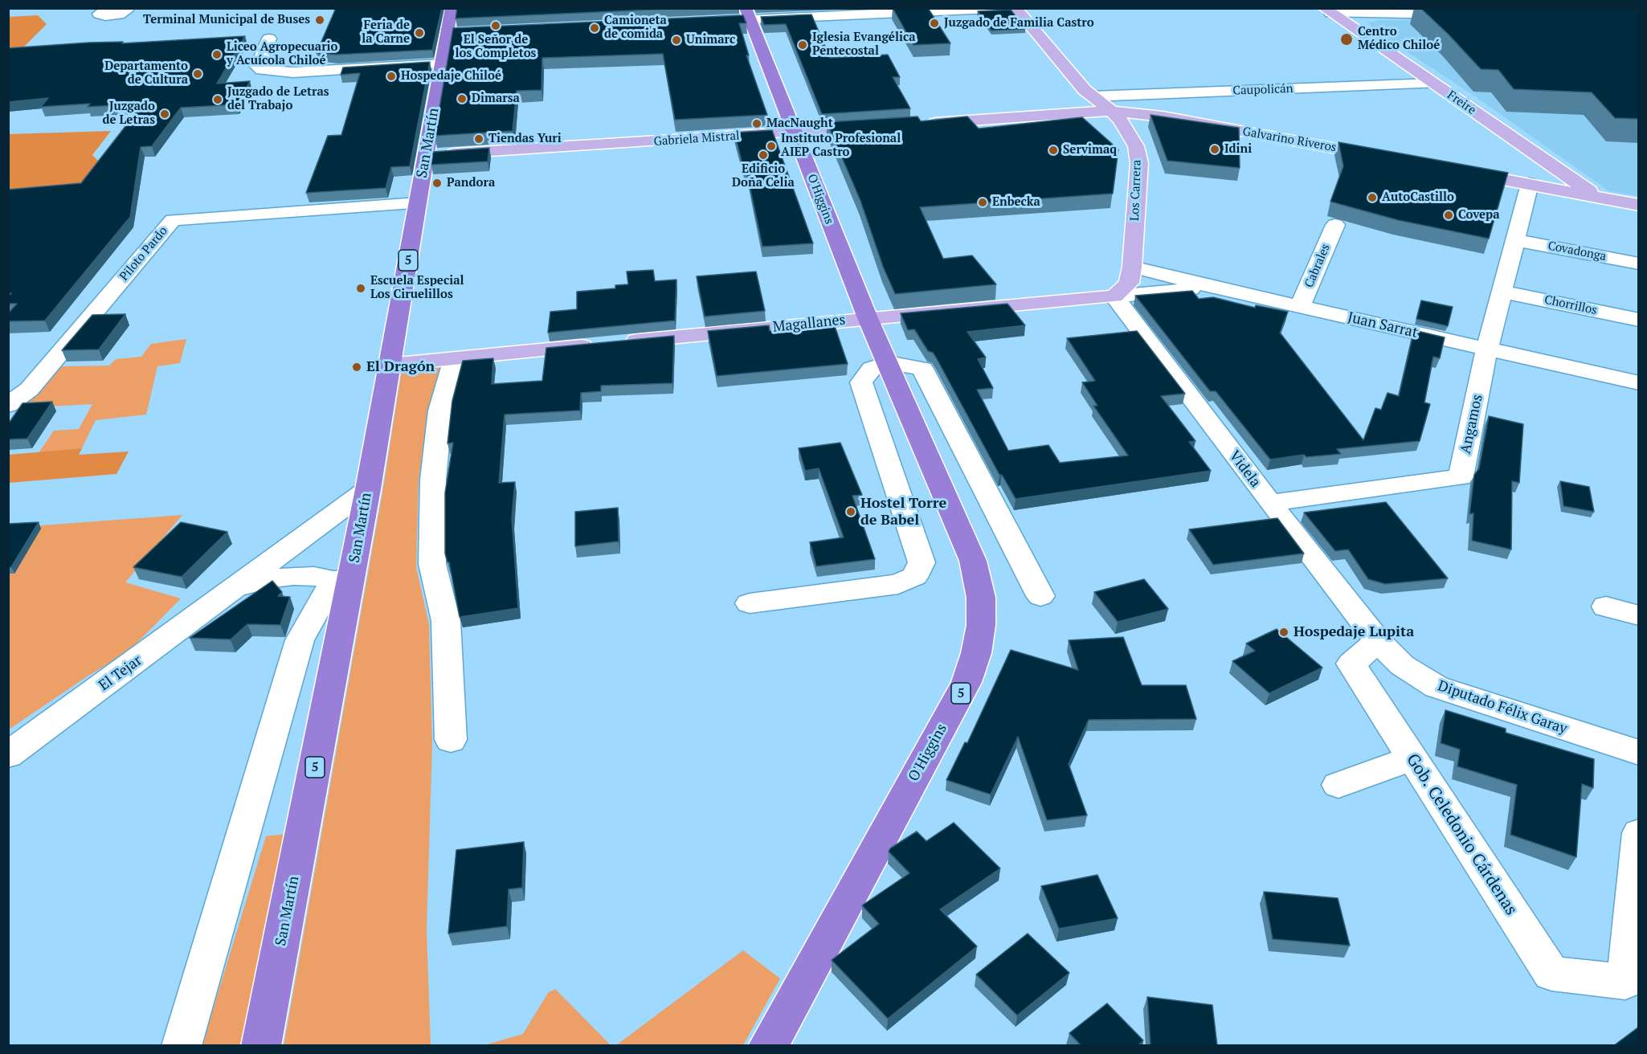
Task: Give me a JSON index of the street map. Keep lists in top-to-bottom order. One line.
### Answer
{"streets":{"highway":["San Martín","O'Higgins","5"],"main road":["Freire","Gabriela Mistral","Galvarino Riveros","Los Carrera","Magallanes"],"street":["Caupolicán","Covadonga","Piloto Pardo","Cabrales","Chorrillos","Juan Sarrat","Angamos","Videla","El Tejar","Diputado Félix Garay","Gob. Celedonio Cárdenas"]},"crossings":[["Caupolicán","Freire"],["Caupolicán","Los Carrera"],["Gabriela Mistral","San Martín"],["Gabriela Mistral","O'Higgins"],["Galvarino Riveros","Los Carrera"],["San Martín","Piloto Pardo"],["San Martín","Magallanes"],["San Martín","El Tejar"],["Los Carrera","Magallanes"],["Los Carrera","Juan Sarrat"],["Los Carrera","Videla"],["O'Higgins","Magallanes"],["Covadonga","Angamos"],["Cabrales","Juan Sarrat"],["Chorrillos","Angamos"],["Magallanes","Juan Sarrat"],["Magallanes","Videla"],["Juan Sarrat","Angamos"],["Juan Sarrat","Videla"],["Angamos","Videla"],["Videla","Diputado Félix Garay"],["Videla","Gob. Celedonio Cárdenas"],["Diputado Félix Garay","Gob. Celedonio Cárdenas"]],"places":["Terminal Municipal de Buses","Juzgado de Familia Castro","El Señor de los Completos","Camioneta de comida","Feria de la Carne","Centro Médico Chiloé","Unimarc","Iglesia Evangélica Pentecostal","Liceo Agropecuario y Acuícola Chiloé","Departamento de Cultura","Hospedaje Chiloé","Dimarsa","Juzgado de Letras del Trabajo","Juzgado de Letras","MacNaught","Tiendas Yuri","Instituto Profesional AIEP Castro","Idini","Servimaq","Edificio Doña Celia","Pandora","AutoCastillo","Enbecka","Covepa","Escuela Especial Los Ciruelillos","El Dragón","Hostel Torre de Babel","Hospedaje Lupita"]}
